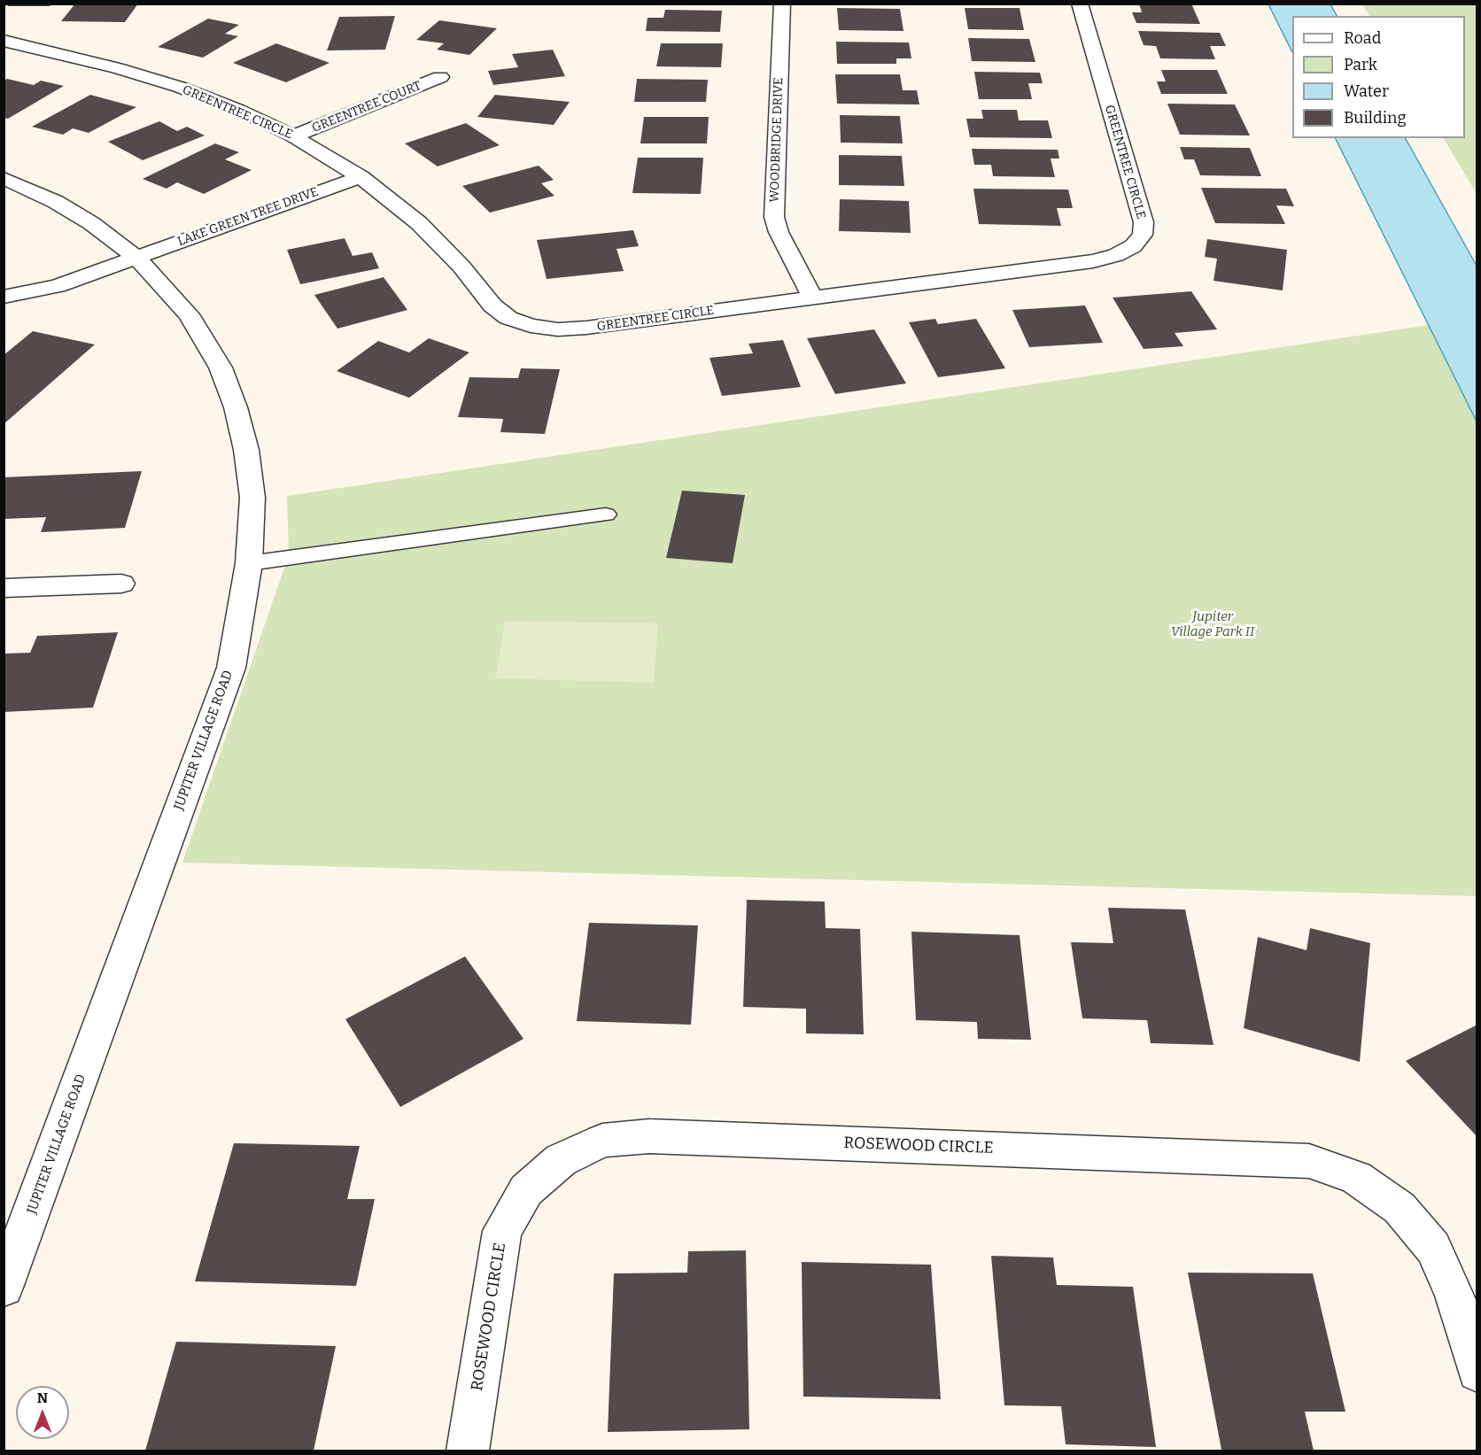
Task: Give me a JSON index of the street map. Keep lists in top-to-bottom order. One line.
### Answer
{"streets":{"street":["GREENTREE COURT","GREENTREE CIRCLE","WOODBRIDGE DRIVE","LAKE GREEN TREE DRIVE","JUPITER VILLAGE ROAD","ROSEWOOD CIRCLE"]},"crossings":[["GREENTREE COURT","GREENTREE CIRCLE"],["GREENTREE CIRCLE","WOODBRIDGE DRIVE"],["GREENTREE CIRCLE","LAKE GREEN TREE DRIVE"],["LAKE GREEN TREE DRIVE","JUPITER VILLAGE ROAD"]],"parks":["Jupiter Village Park II"],"legend":["Road","Park","Water","Building"],"north":"top"}
